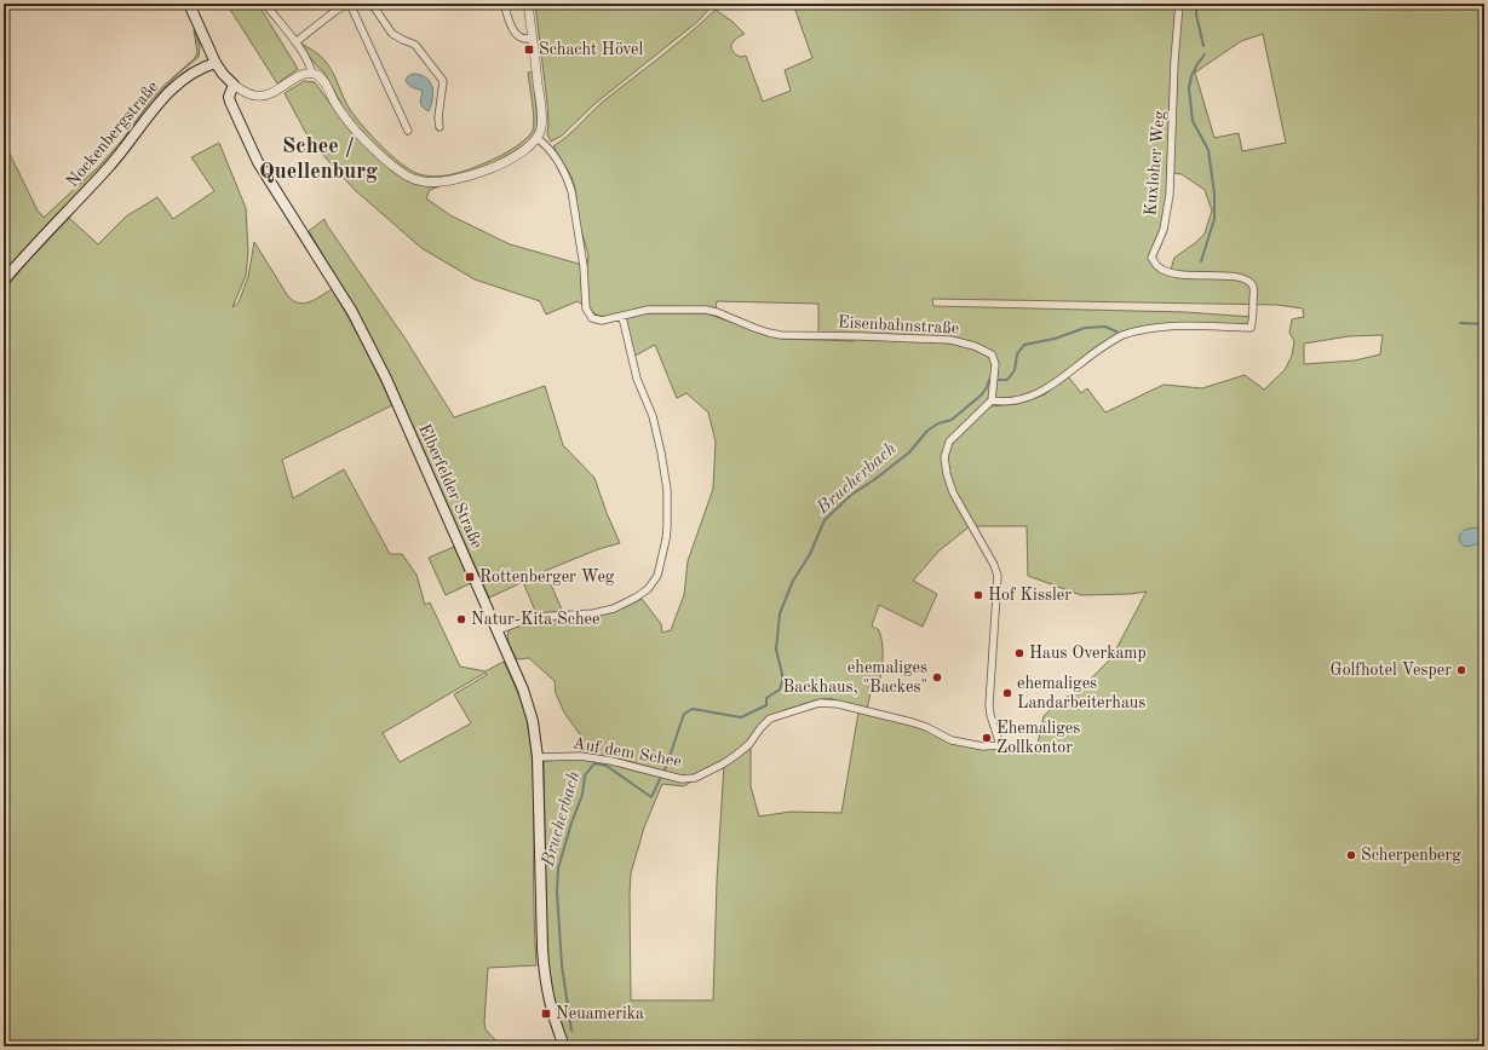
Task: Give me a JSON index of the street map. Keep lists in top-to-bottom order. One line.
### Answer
{"streets":{"main road":["Nockenbergstraße","Elberfelder Straße"],"street":["Kuxloher Weg","Eisenbahnstraße","Auf dem Schee"]},"crossings":[["Kuxloher Weg","Eisenbahnstraße"],["Kuxloher Weg","Auf dem Schee"],["Eisenbahnstraße","Auf dem Schee"],["Elberfelder Straße","Auf dem Schee"]],"districts":["Schee / Quellenburg"],"water":["Brucherbach"],"places":{"transit":["Schacht Hövel","Rottenberger Weg","Neuamerika"],"other":["Hof Kissler","Natur-Kita Schee","Haus Overkamp","Golfhotel Vesper","ehemaliges Backhaus, \"Backes\"","ehemaliges Landarbeiterhaus","Ehemaliges Zollkontor","Scherpenberg"]}}
